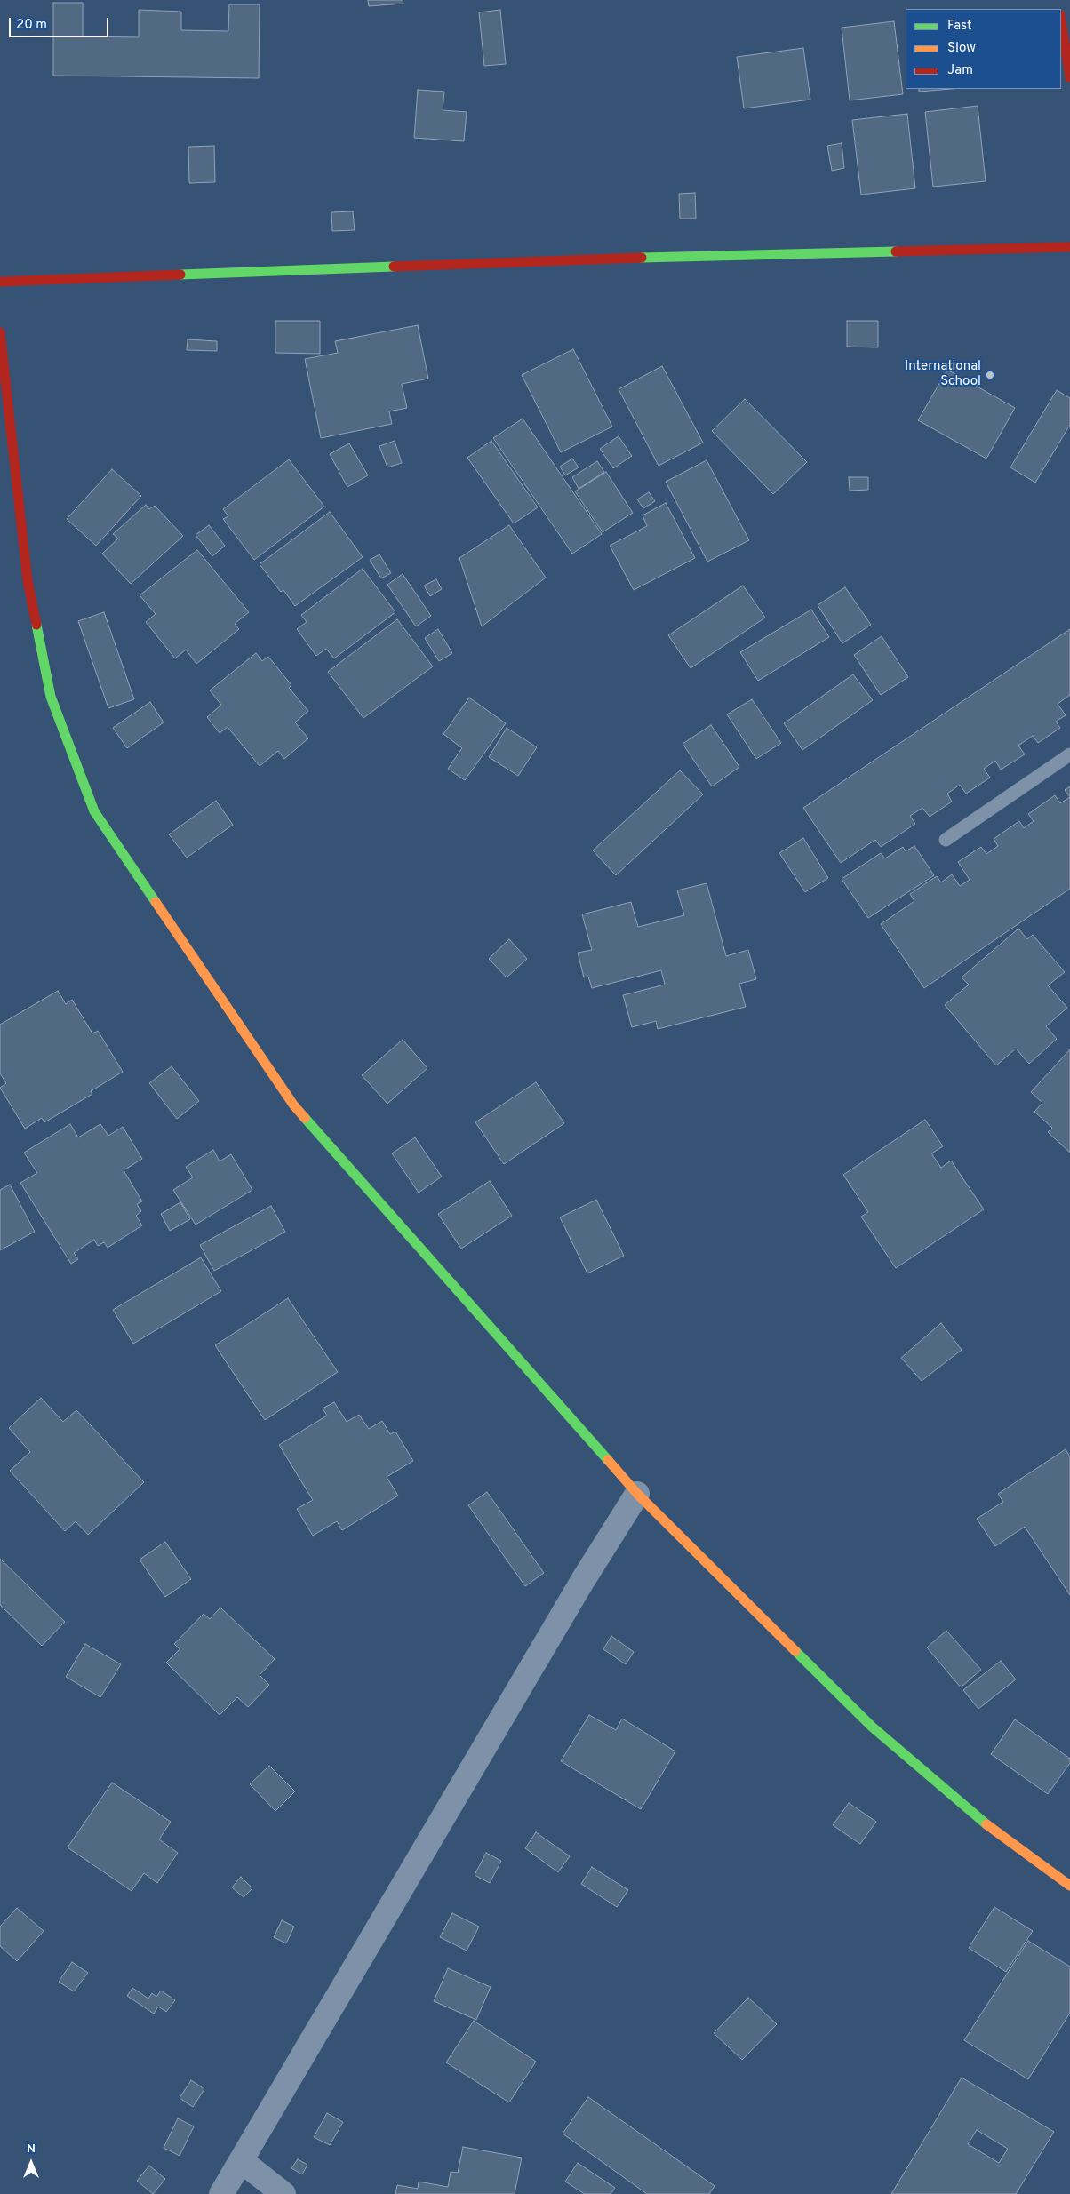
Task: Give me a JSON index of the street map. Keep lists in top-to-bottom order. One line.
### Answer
{"places":["International School"],"legend":["Fast","Slow","Jam"],"scale_bar":"20 m","north":"top"}
